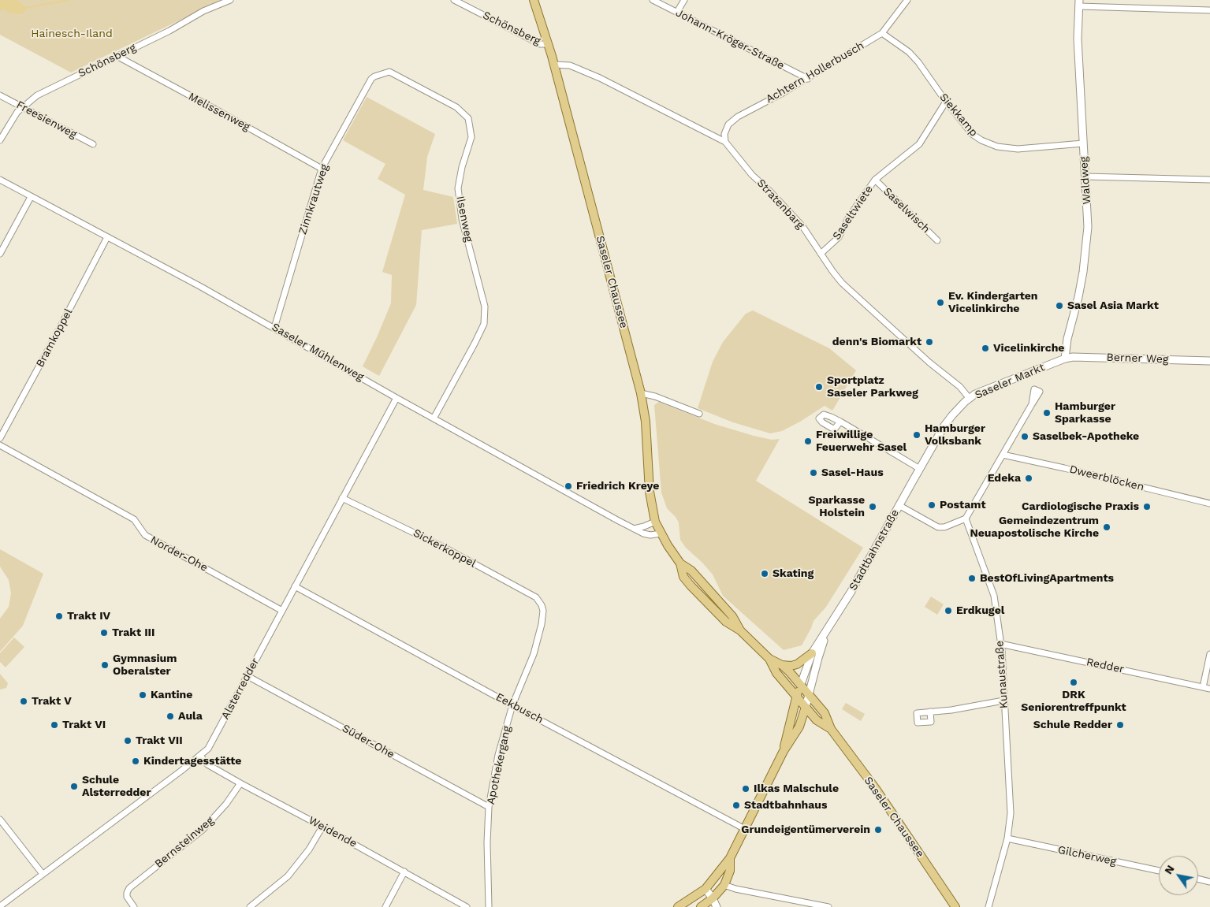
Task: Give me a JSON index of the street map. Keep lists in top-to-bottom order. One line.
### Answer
{"streets":{"main road":["Waldweg","Saseler Chaussee","Berner Weg","Saseler Markt","Stadtbahnstraße"],"street":["Schönsberg","Johann-Kröger-Straße","Achtern Hollerbusch","Melissenweg","Siekkamp","Freesienweg","Zinnkrautweg","Stratenbarg","Saselwisch","Saseltwiete","Ilsenweg","Bramkoppel","Saseler Mühlenweg","Dweerblöcken","Sickerkoppel","Norder-Ohe","Redder","Kunaustraße","Alsterredder","Eekbusch","Süder-Ohe","Apothekergang","Weidende","Bernsteinweg","Gilcherweg"]},"crossings":[["Schönsberg","Melissenweg"],["Schönsberg","Freesienweg"],["Schönsberg","Saseler Chaussee"],["Johann-Kröger-Straße","Achtern Hollerbusch"],["Achtern Hollerbusch","Siekkamp"],["Achtern Hollerbusch","Stratenbarg"],["Melissenweg","Zinnkrautweg"],["Siekkamp","Waldweg"],["Siekkamp","Saseltwiete"],["Waldweg","Berner Weg"],["Waldweg","Saseler Markt"],["Zinnkrautweg","Ilsenweg"],["Zinnkrautweg","Saseler Mühlenweg"],["Stratenbarg","Saseltwiete"],["Stratenbarg","Saseler Chaussee"],["Stratenbarg","Saseler Markt"],["Saselwisch","Saseltwiete"],["Ilsenweg","Saseler Mühlenweg"],["Saseler Chaussee","Saseler Mühlenweg"],["Saseler Chaussee","Stadtbahnstraße"],["Bramkoppel","Saseler Mühlenweg"],["Saseler Mühlenweg","Alsterredder"],["Berner Weg","Saseler Markt"],["Saseler Markt","Stadtbahnstraße"],["Sickerkoppel","Alsterredder"],["Sickerkoppel","Apothekergang"],["Stadtbahnstraße","Eekbusch"],["Norder-Ohe","Alsterredder"],["Redder","Kunaustraße"],["Kunaustraße","Gilcherweg"],["Alsterredder","Eekbusch"],["Alsterredder","Süder-Ohe"],["Alsterredder","Weidende"],["Eekbusch","Apothekergang"],["Süder-Ohe","Apothekergang"],["Weidende","Bernsteinweg"]],"parks":["Hainesch-Iland"],"places":["Ev. Kindergarten Vicelinkirche","Sasel Asia Markt","denn's Biomarkt","Vicelinkirche","Sportplatz Saseler Parkweg","Hamburger Sparkasse","Hamburger Volksbank","Saselbek-Apotheke","Freiwillige Feuerwehr Sasel","Sasel-Haus","Edeka","Friedrich Kreye","Postamt","Sparkasse Holstein","Cardiologische Praxis","Gemeindezentrum Neuapostolische Kirche","Skating","BestOfLivingApartments","Erdkugel","Trakt IV","Trakt III","Gymnasium Oberalster","DRK Seniorentreffpunkt","Kantine","Trakt V","Aula","Trakt VI","Schule Redder","Trakt VII","Kindertagesstätte","Schule Alsterredder","Ilkas Malschule","Stadtbahnhaus","Grundeigentümerverein"],"north":"top left"}
